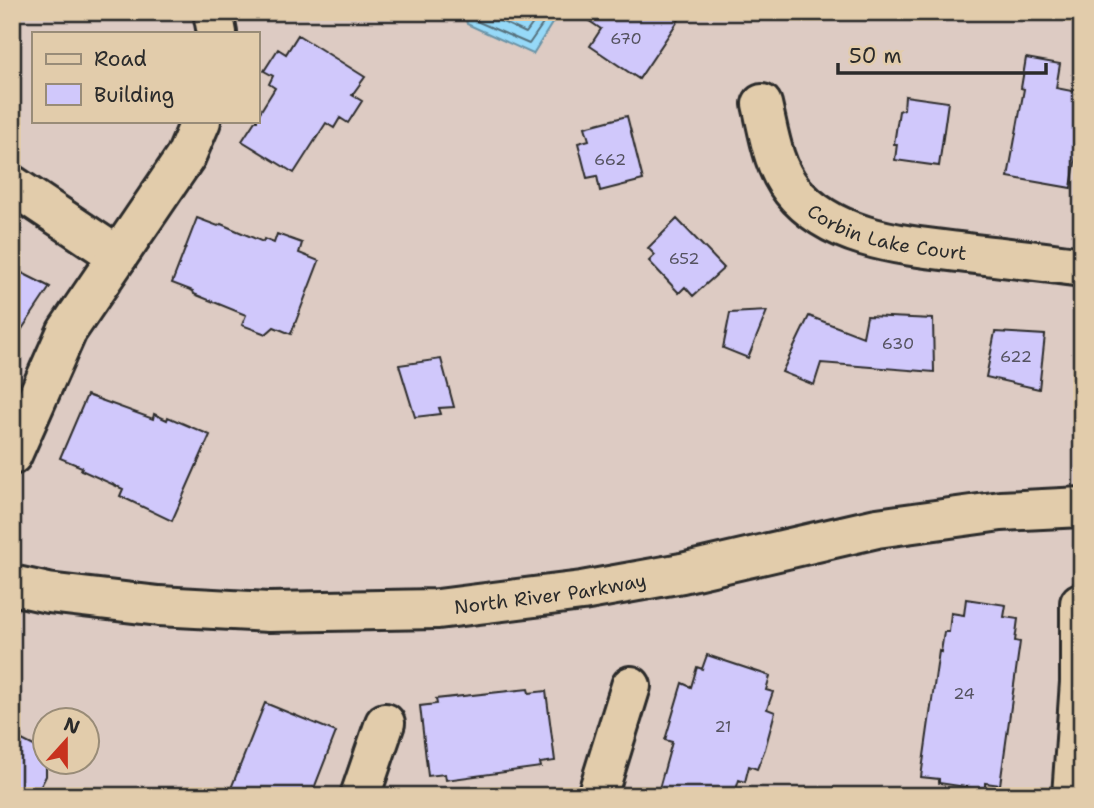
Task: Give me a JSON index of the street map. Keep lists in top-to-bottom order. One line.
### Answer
{"streets":{"street":["Corbin Lake Court","North River Parkway"]},"house_numbers":["670","662","652","630","622","24","21"],"legend":["Road","Building"],"scale_bar":"50 m","north":"top"}
